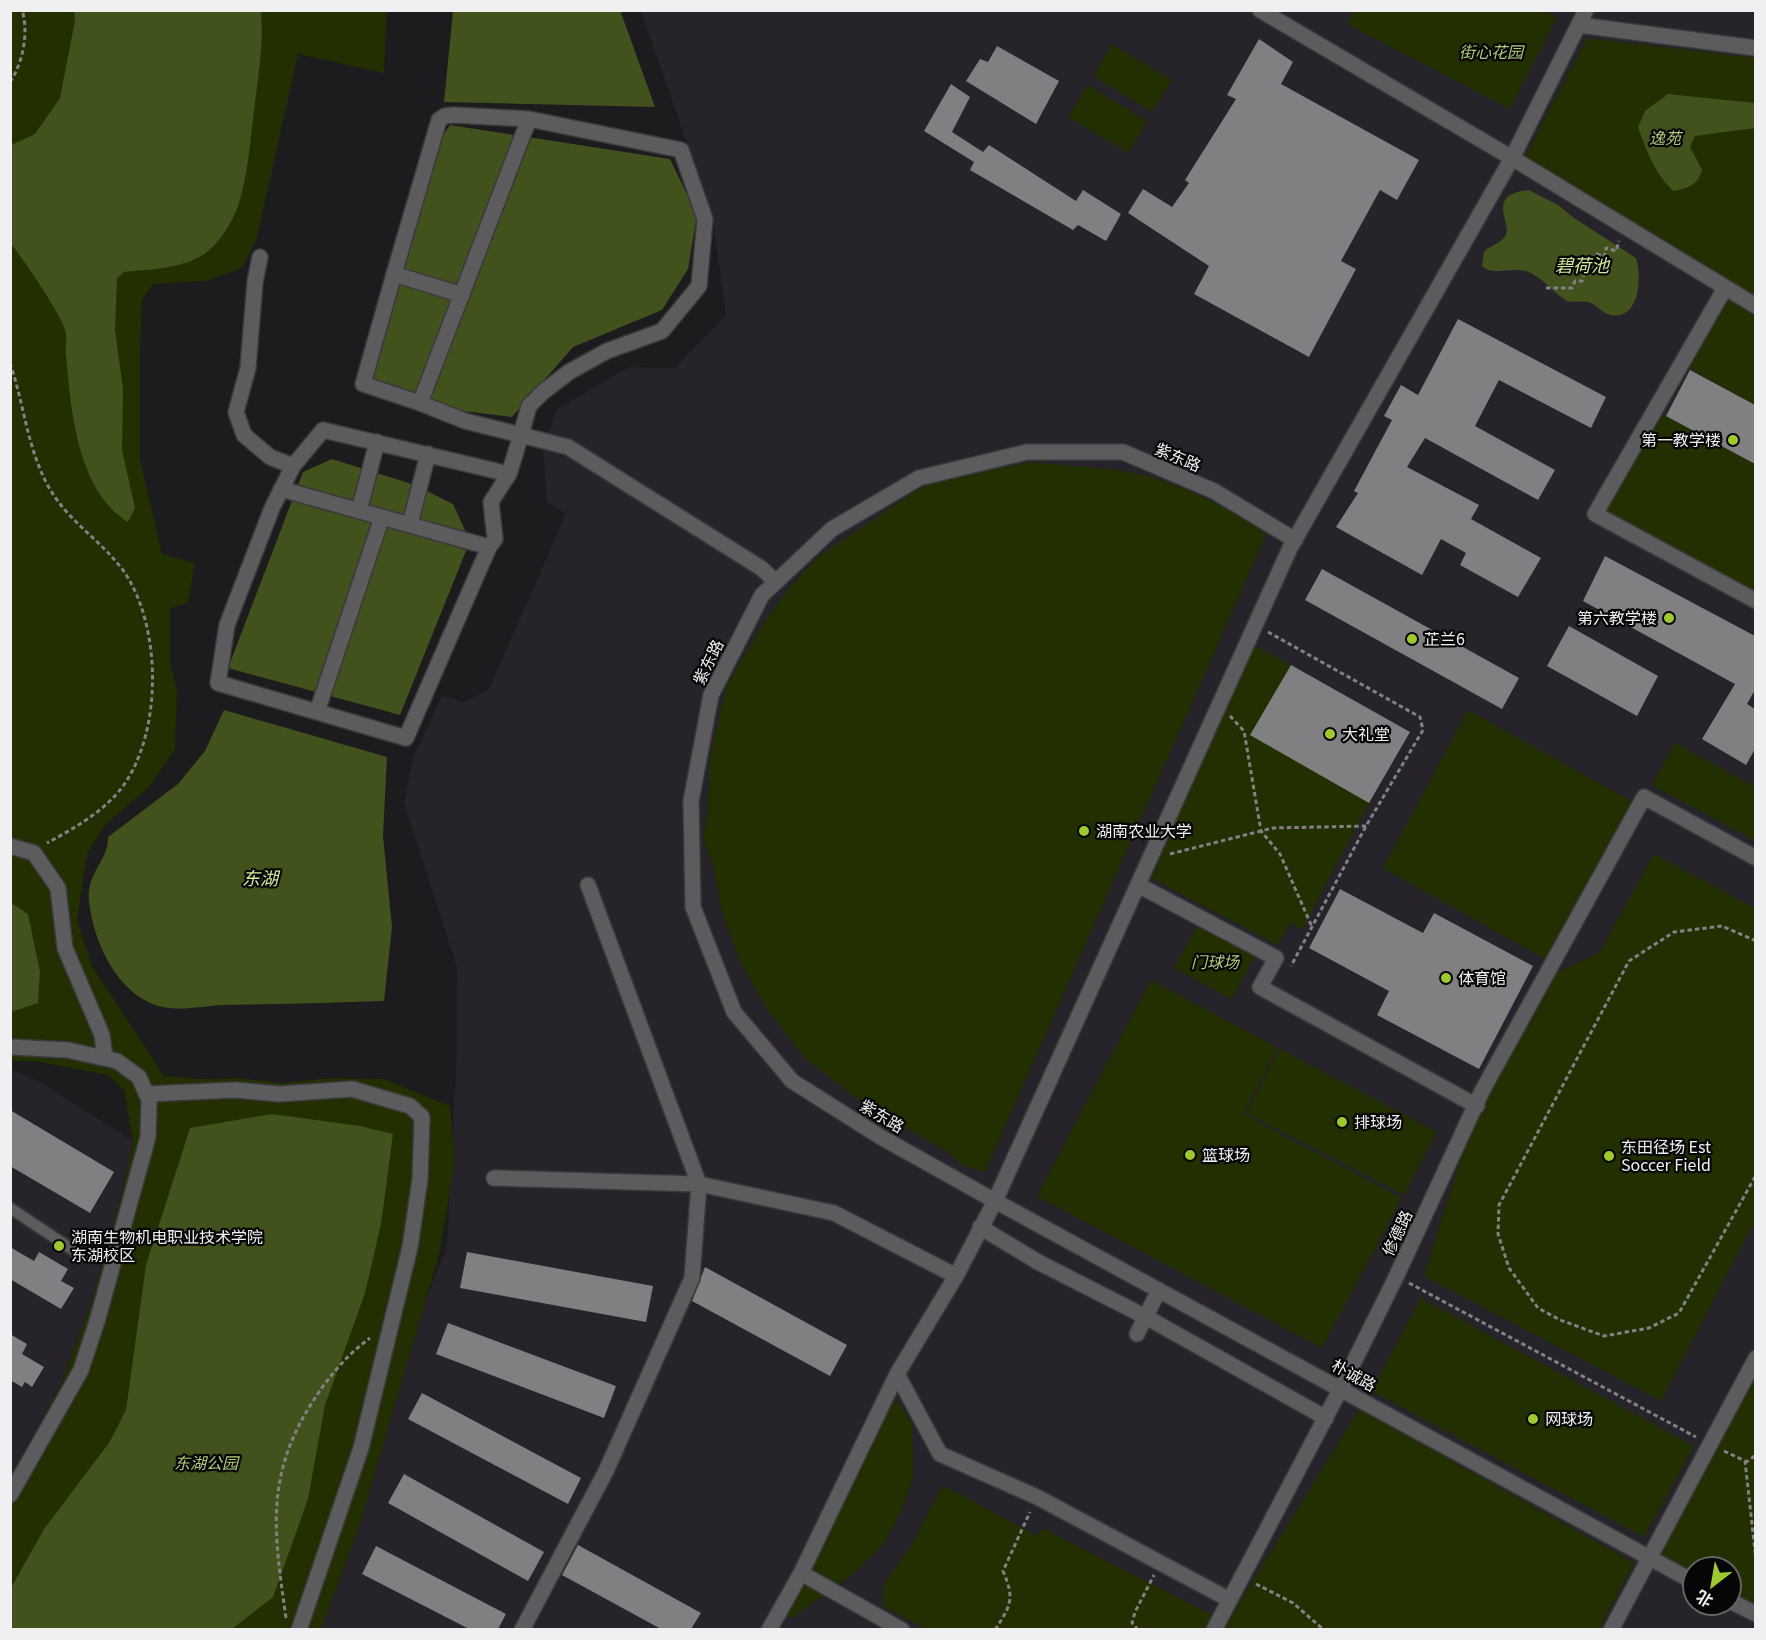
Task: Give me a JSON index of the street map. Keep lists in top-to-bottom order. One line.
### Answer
{"streets":{"street":["紫东路","修德路","朴诚路"]},"crossings":[["紫东路","朴诚路"],["修德路","朴诚路"]],"water":["碧荷池","东湖"],"parks":["街心花园","逸苑","门球场","东湖公园"],"places":["第一教学楼","第六教学楼","芷兰6","大礼堂","湖南农业大学","体育馆","排球场","篮球场","东田径场 Est Soccer Field","湖南生物机电职业技术学院 东湖校区","网球场"],"north":"bottom left"}
